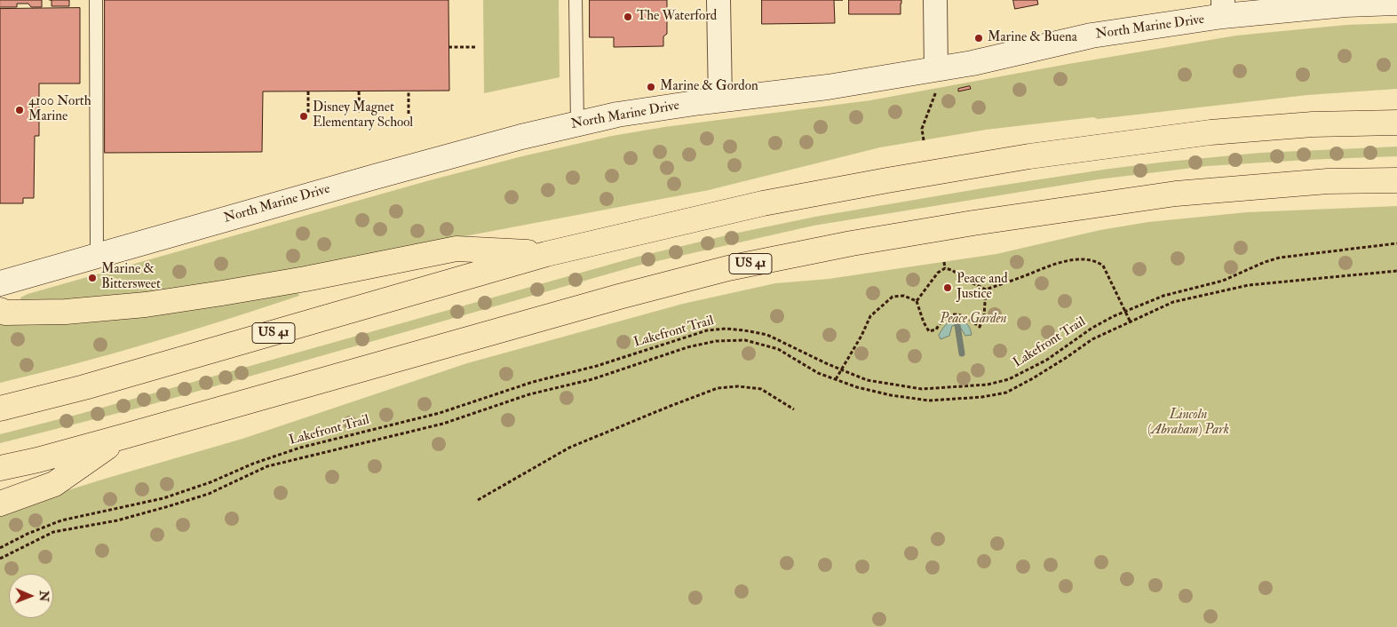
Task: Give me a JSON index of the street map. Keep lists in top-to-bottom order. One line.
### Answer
{"streets":{"highway":["US 41"],"street":["North Marine Drive"],"path":["Lakefront Trail"]},"parks":["Peace Garden","Lincoln (Abraham) Park"],"places":["The Waterford","Marine & Buena","Marine & Gordon","4100 North Marine","Disney Magnet Elementary School","Marine & Bittersweet","Peace and Justice"],"north":"right"}
